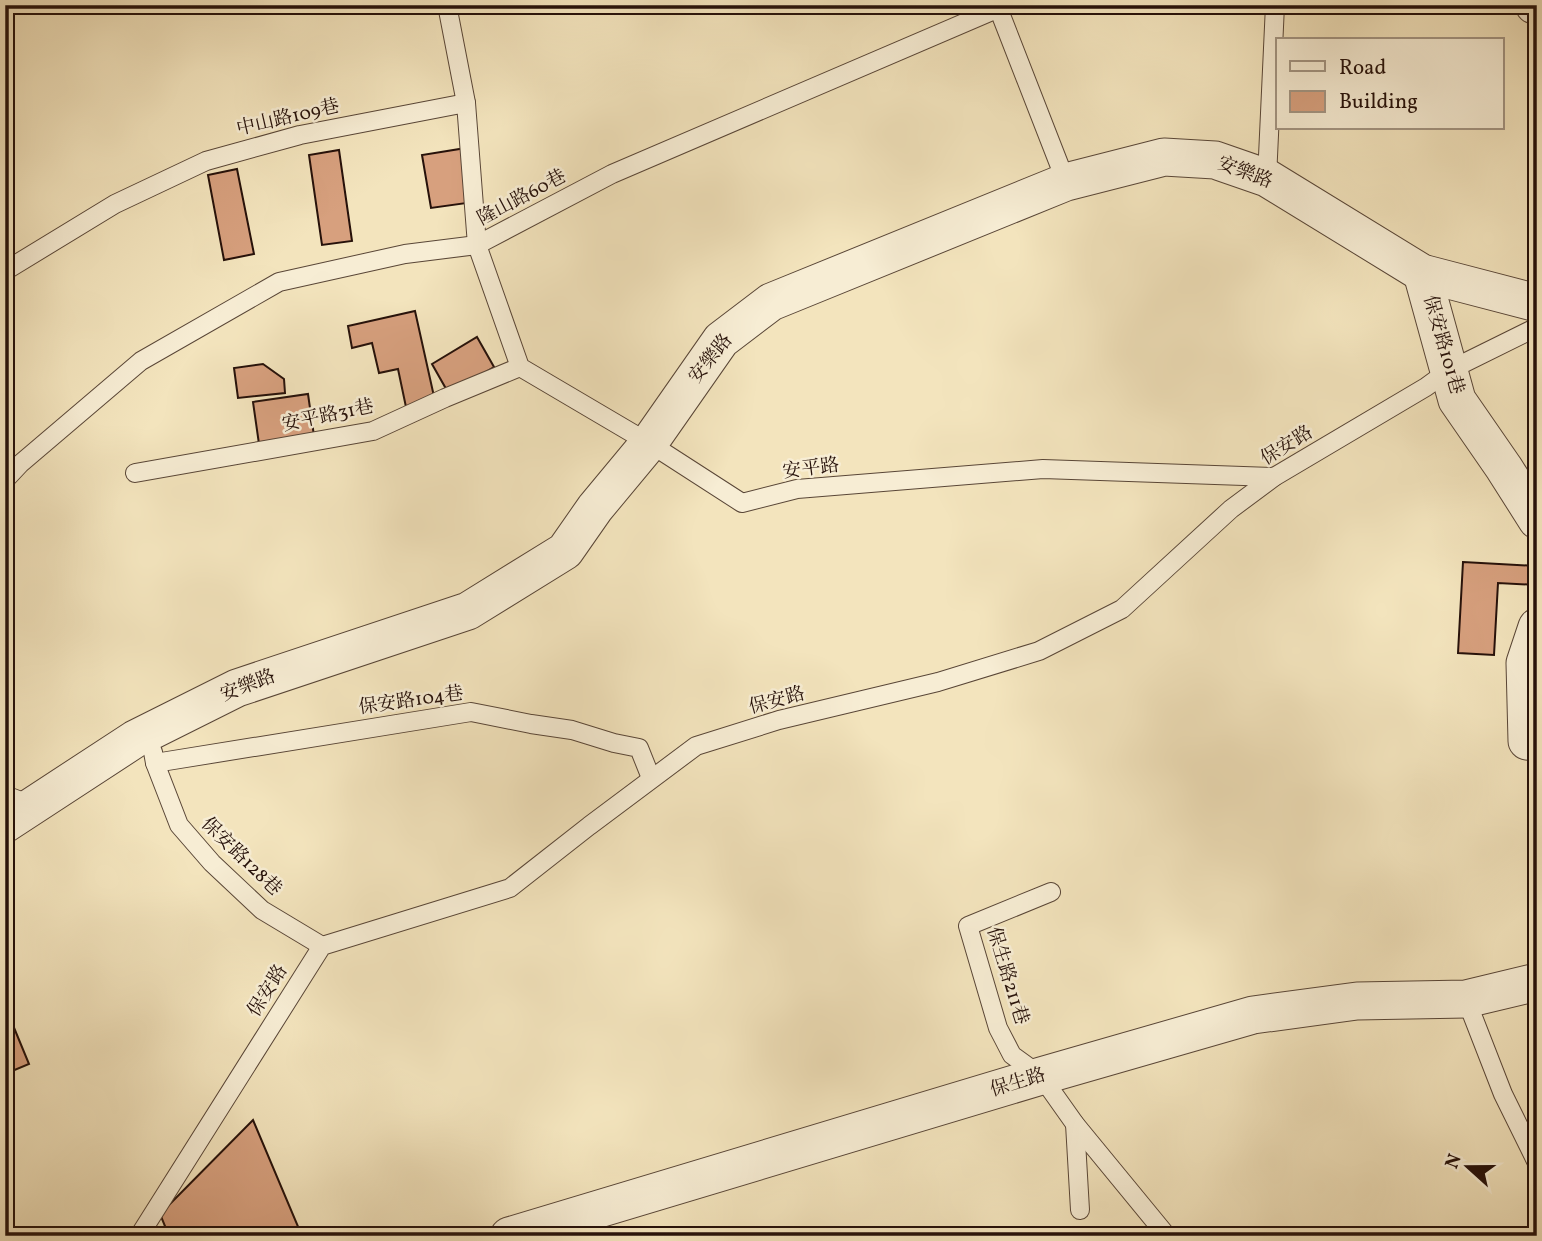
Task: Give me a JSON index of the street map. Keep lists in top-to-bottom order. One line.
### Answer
{"streets":{"street":["安樂路","保安路101巷","保生路"],"lane":["中山路109巷","隆山路60巷","安平路31巷","保安路","安平路","保安路104巷","保安路128巷","保生路211巷"]},"crossings":[["安樂路","保安路101巷"],["安樂路","安平路"],["安樂路","保安路104巷"],["安樂路","保安路128巷"],["保安路101巷","保安路"],["安平路31巷","安平路"],["保安路","安平路"],["保安路","保安路104巷"],["保安路","保安路128巷"],["保安路104巷","保安路128巷"],["保生路211巷","保生路"]],"legend":["Road","Building"],"north":"left"}
